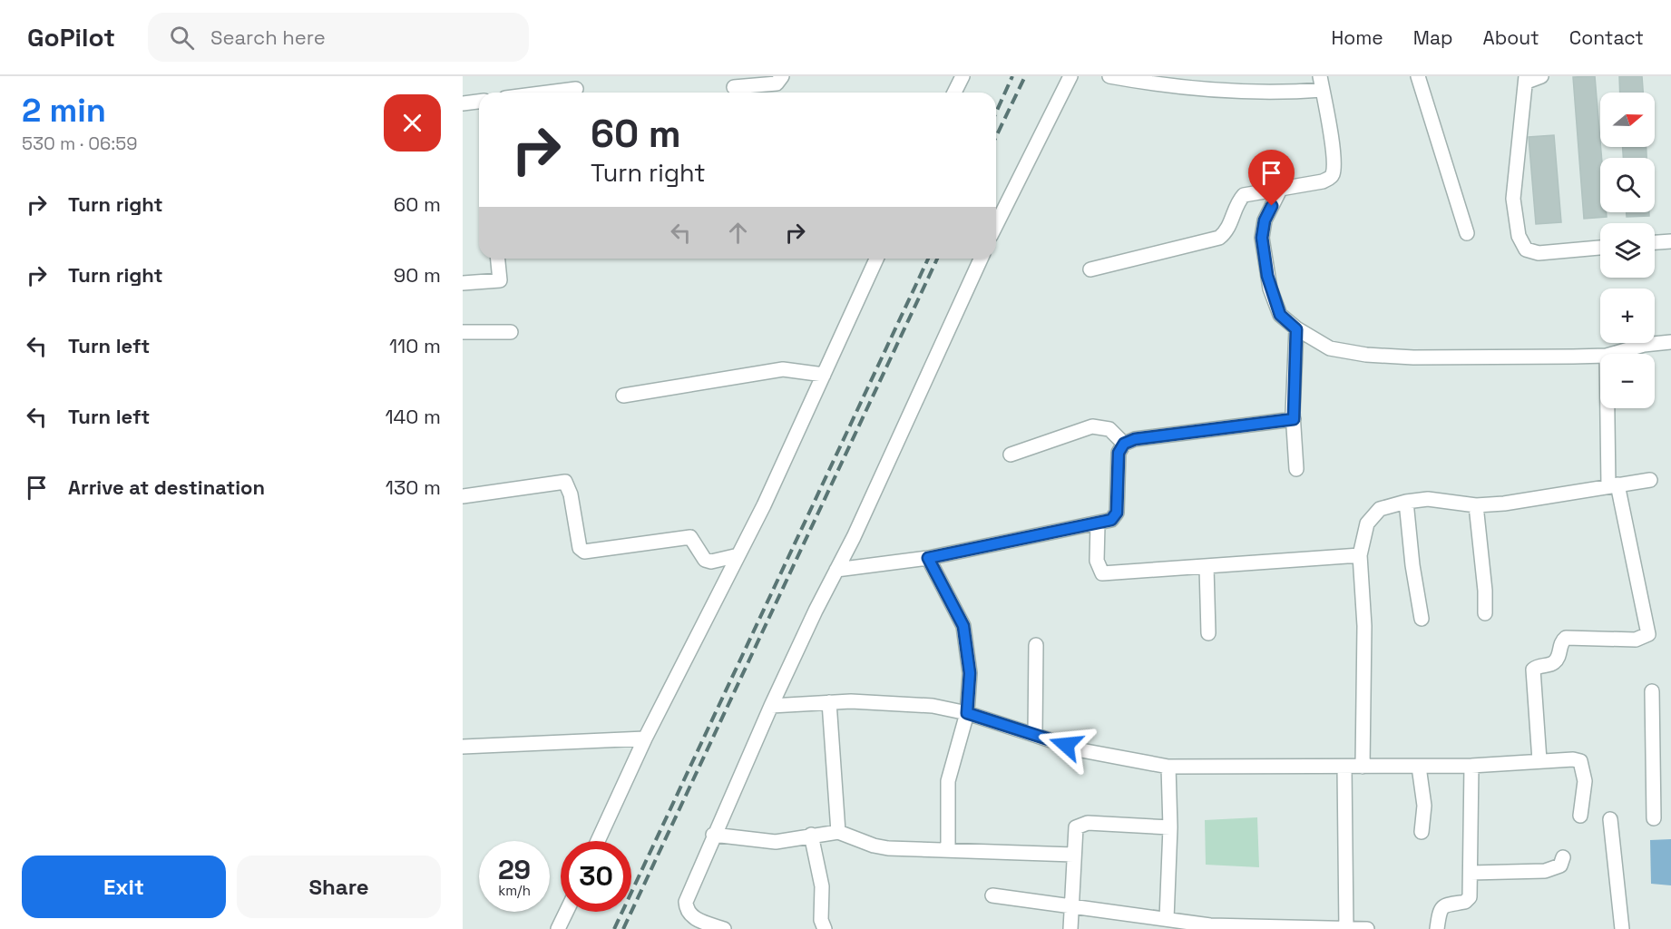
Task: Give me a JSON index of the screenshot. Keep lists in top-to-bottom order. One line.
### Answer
{"north":"right","page":{"header":"GoPilot","search":"Search here","nav":["Home","Map","About","Contact"],"heading":["2 min","530 m · 06:59"],"map_buttons":["+","−"],"turn":["60 m","Turn right"],"list":[{"name":"Turn right","value":"60 m"},{"name":"Turn right","value":"90 m"},{"name":"Turn left","value":"110 m"},{"name":"Turn left","value":"140 m"},{"name":"Arrive at destination","value":"130 m"}],"speed":"29 km/h","limit":"30","buttons":["Exit","Share"]}}
